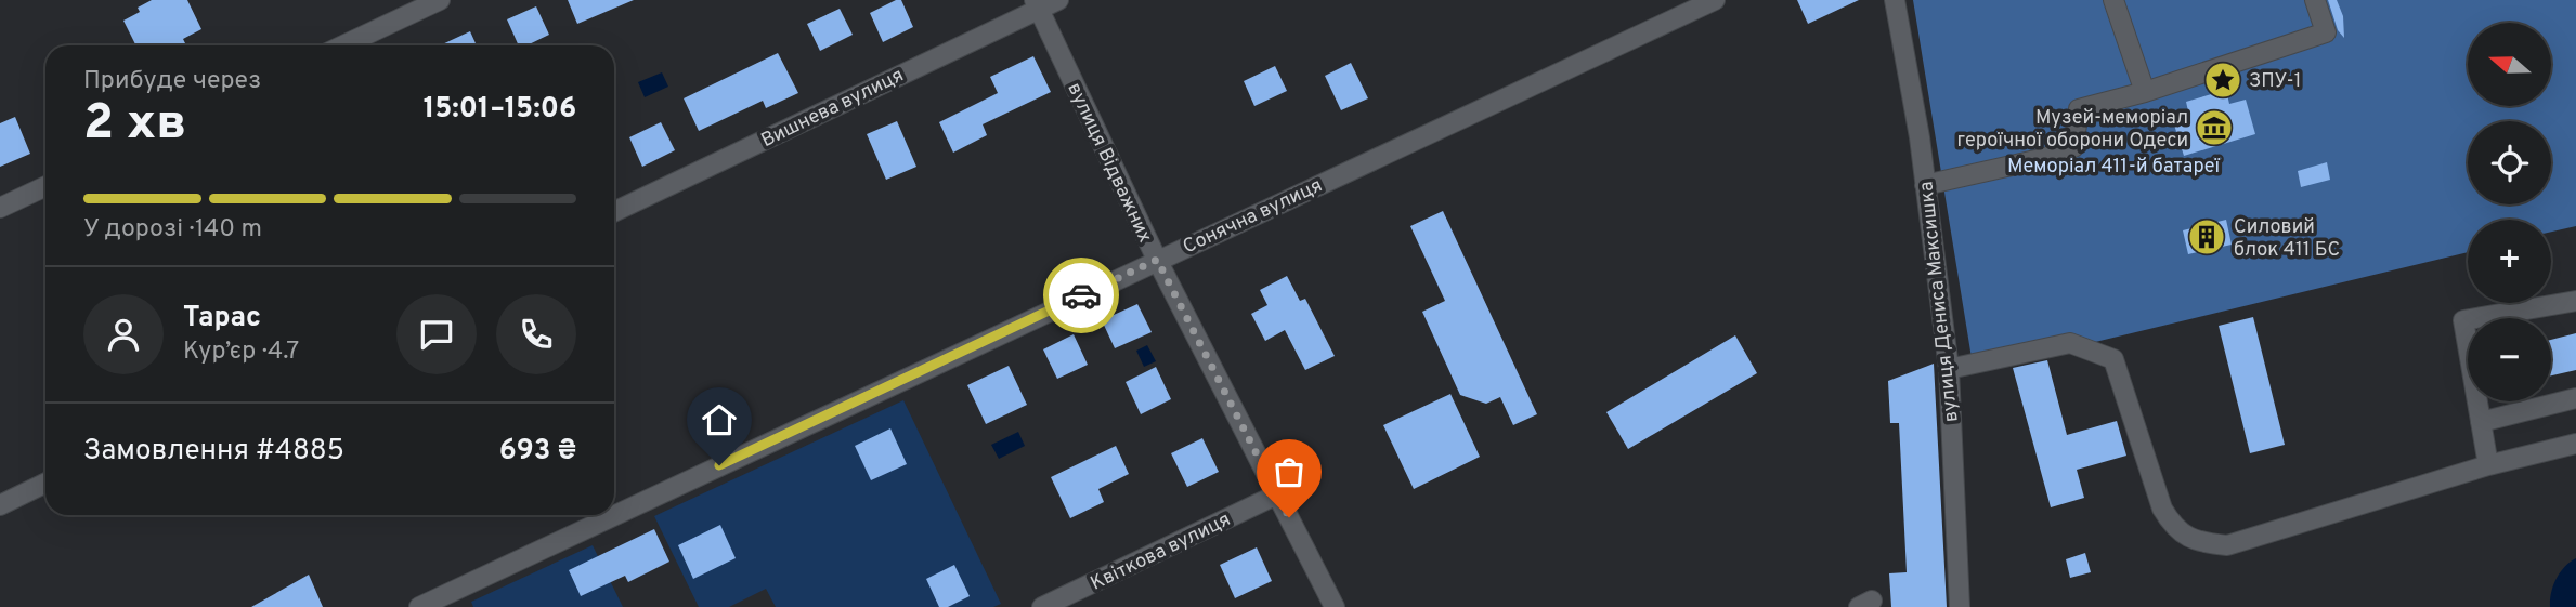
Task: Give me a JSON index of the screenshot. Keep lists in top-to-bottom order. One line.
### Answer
{"streets":{"street":["Вишнева вулиця","вулиця Відважних","Сонячна вулиця","вулиця Дениса Максишка","Квіткова вулиця"]},"crossings":[["Вишнева вулиця","вулиця Відважних"],["вулиця Відважних","Сонячна вулиця"],["вулиця Відважних","Квіткова вулиця"]],"parks":["Меморіал 411-й батареї"],"places":{"place":["ЗПУ-1"],"museum":["Музей-меморіал героїчної оборони Одеси"],"building":["Силовий блок 411 БС"]},"north":"left","page":{"map_buttons":["+","−"],"heading":["2 хв","Прибуде через","15:01–15:06"],"panel":["Тарас","Кур’єр · 4.7","Замовлення #4885","693 ₴"],"bar":"У дорозі · 140 m"}}
